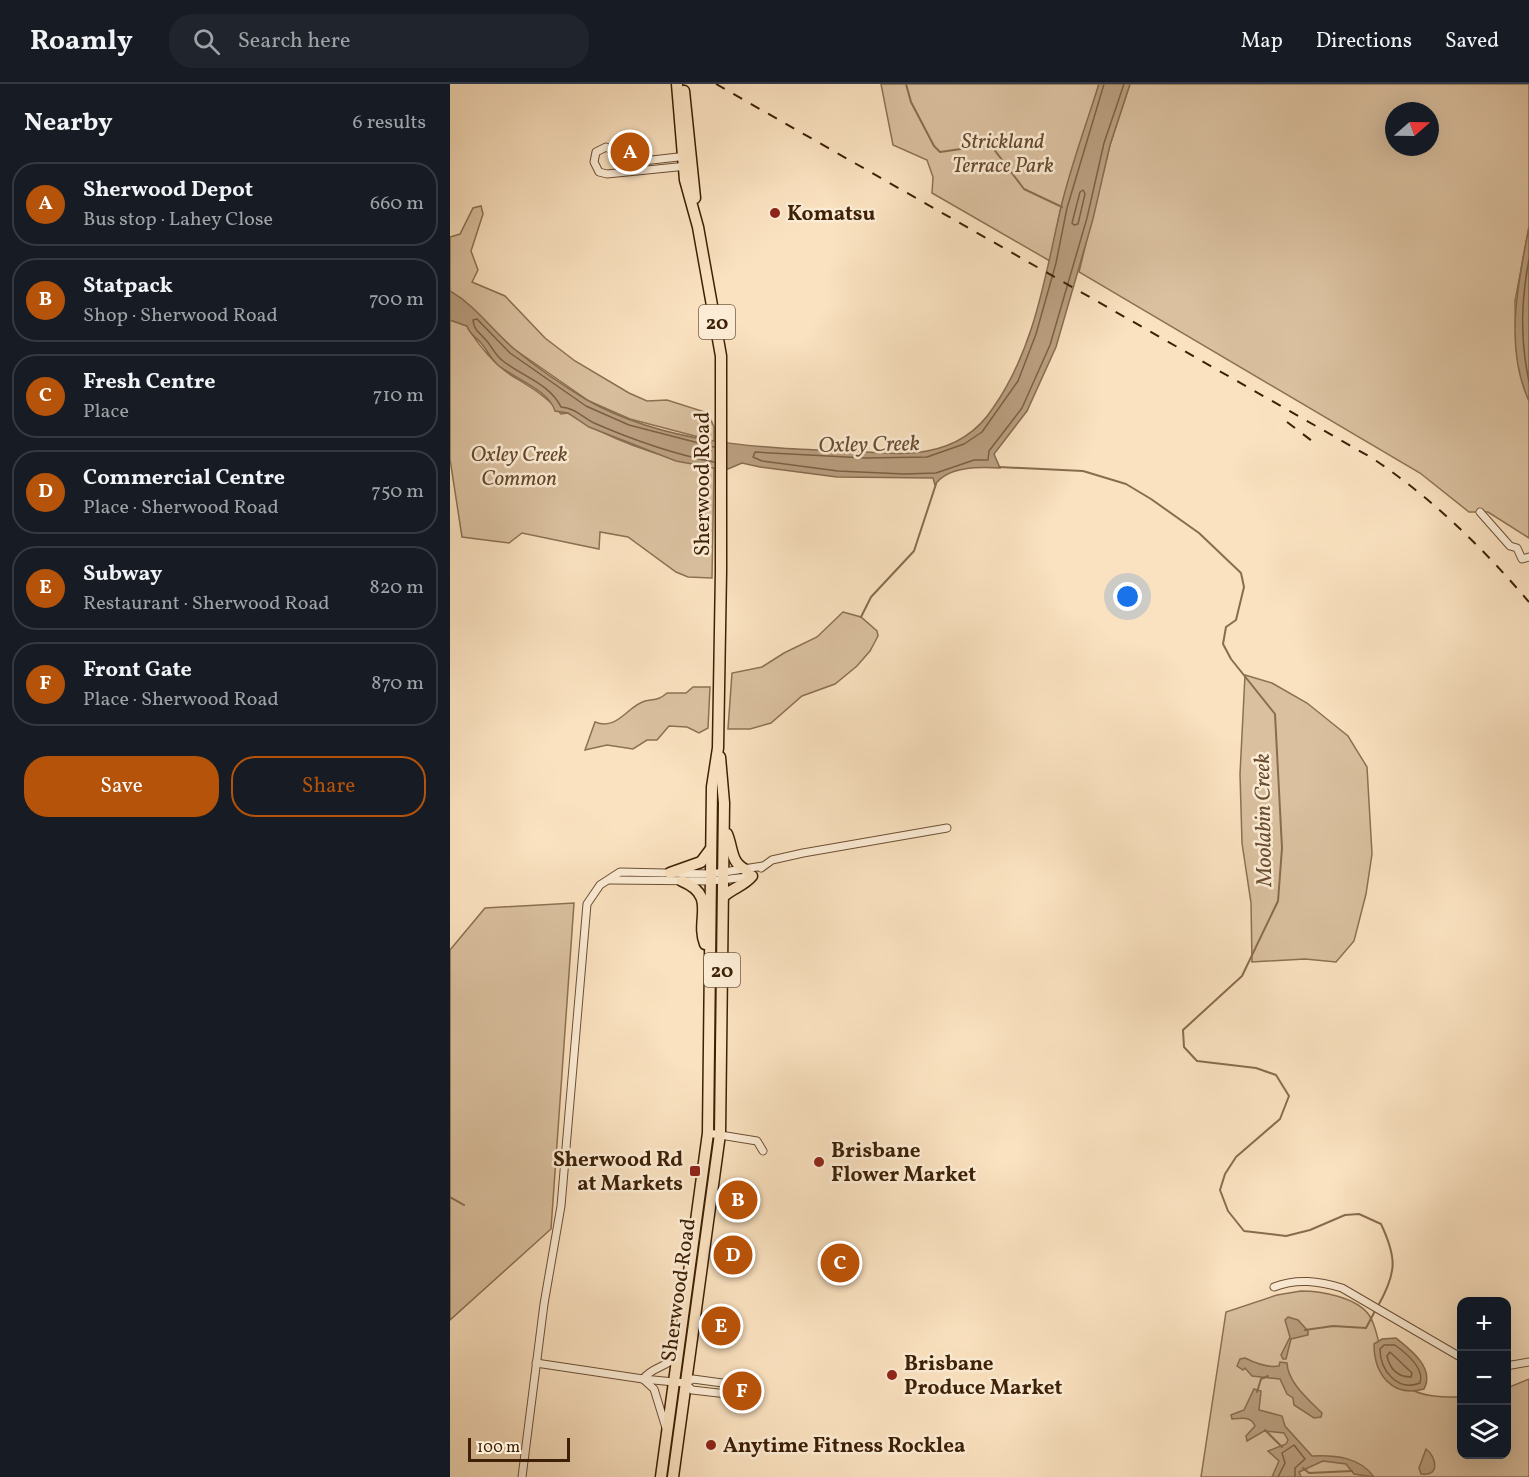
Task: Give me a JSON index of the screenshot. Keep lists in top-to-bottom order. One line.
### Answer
{"streets":{"main road":["20","Sherwood Road"]},"water":["Oxley Creek","Moolabin Creek"],"parks":["Strickland Terrace Park","Oxley Creek Common"],"places":{"other":["Komatsu","Brisbane Flower Market","Brisbane Produce Market","Anytime Fitness Rocklea"],"transit":["Sherwood Rd at Markets"]},"scale_bar":"100 m","north":"right","page":{"header":"Roamly","search":"Search here","nav":["Map","Directions","Saved"],"heading":["Nearby","6 results"],"pins":["A","B","D","C","E","F"],"list":[{"mark":"A","name":"Sherwood Depot","note":"Bus stop · Lahey Close","value":"660 m"},{"mark":"B","name":"Statpack","note":"Shop · Sherwood Road","value":"700 m"},{"mark":"C","name":"Fresh Centre","note":"Place","value":"710 m"},{"mark":"D","name":"Commercial Centre","note":"Place · Sherwood Road","value":"750 m"},{"mark":"E","name":"Subway","note":"Restaurant · Sherwood Road","value":"820 m"},{"mark":"F","name":"Front Gate","note":"Place · Sherwood Road","value":"870 m"}],"buttons":["Save","Share"],"map_buttons":["+","−"],"scale":"100 m"}}
